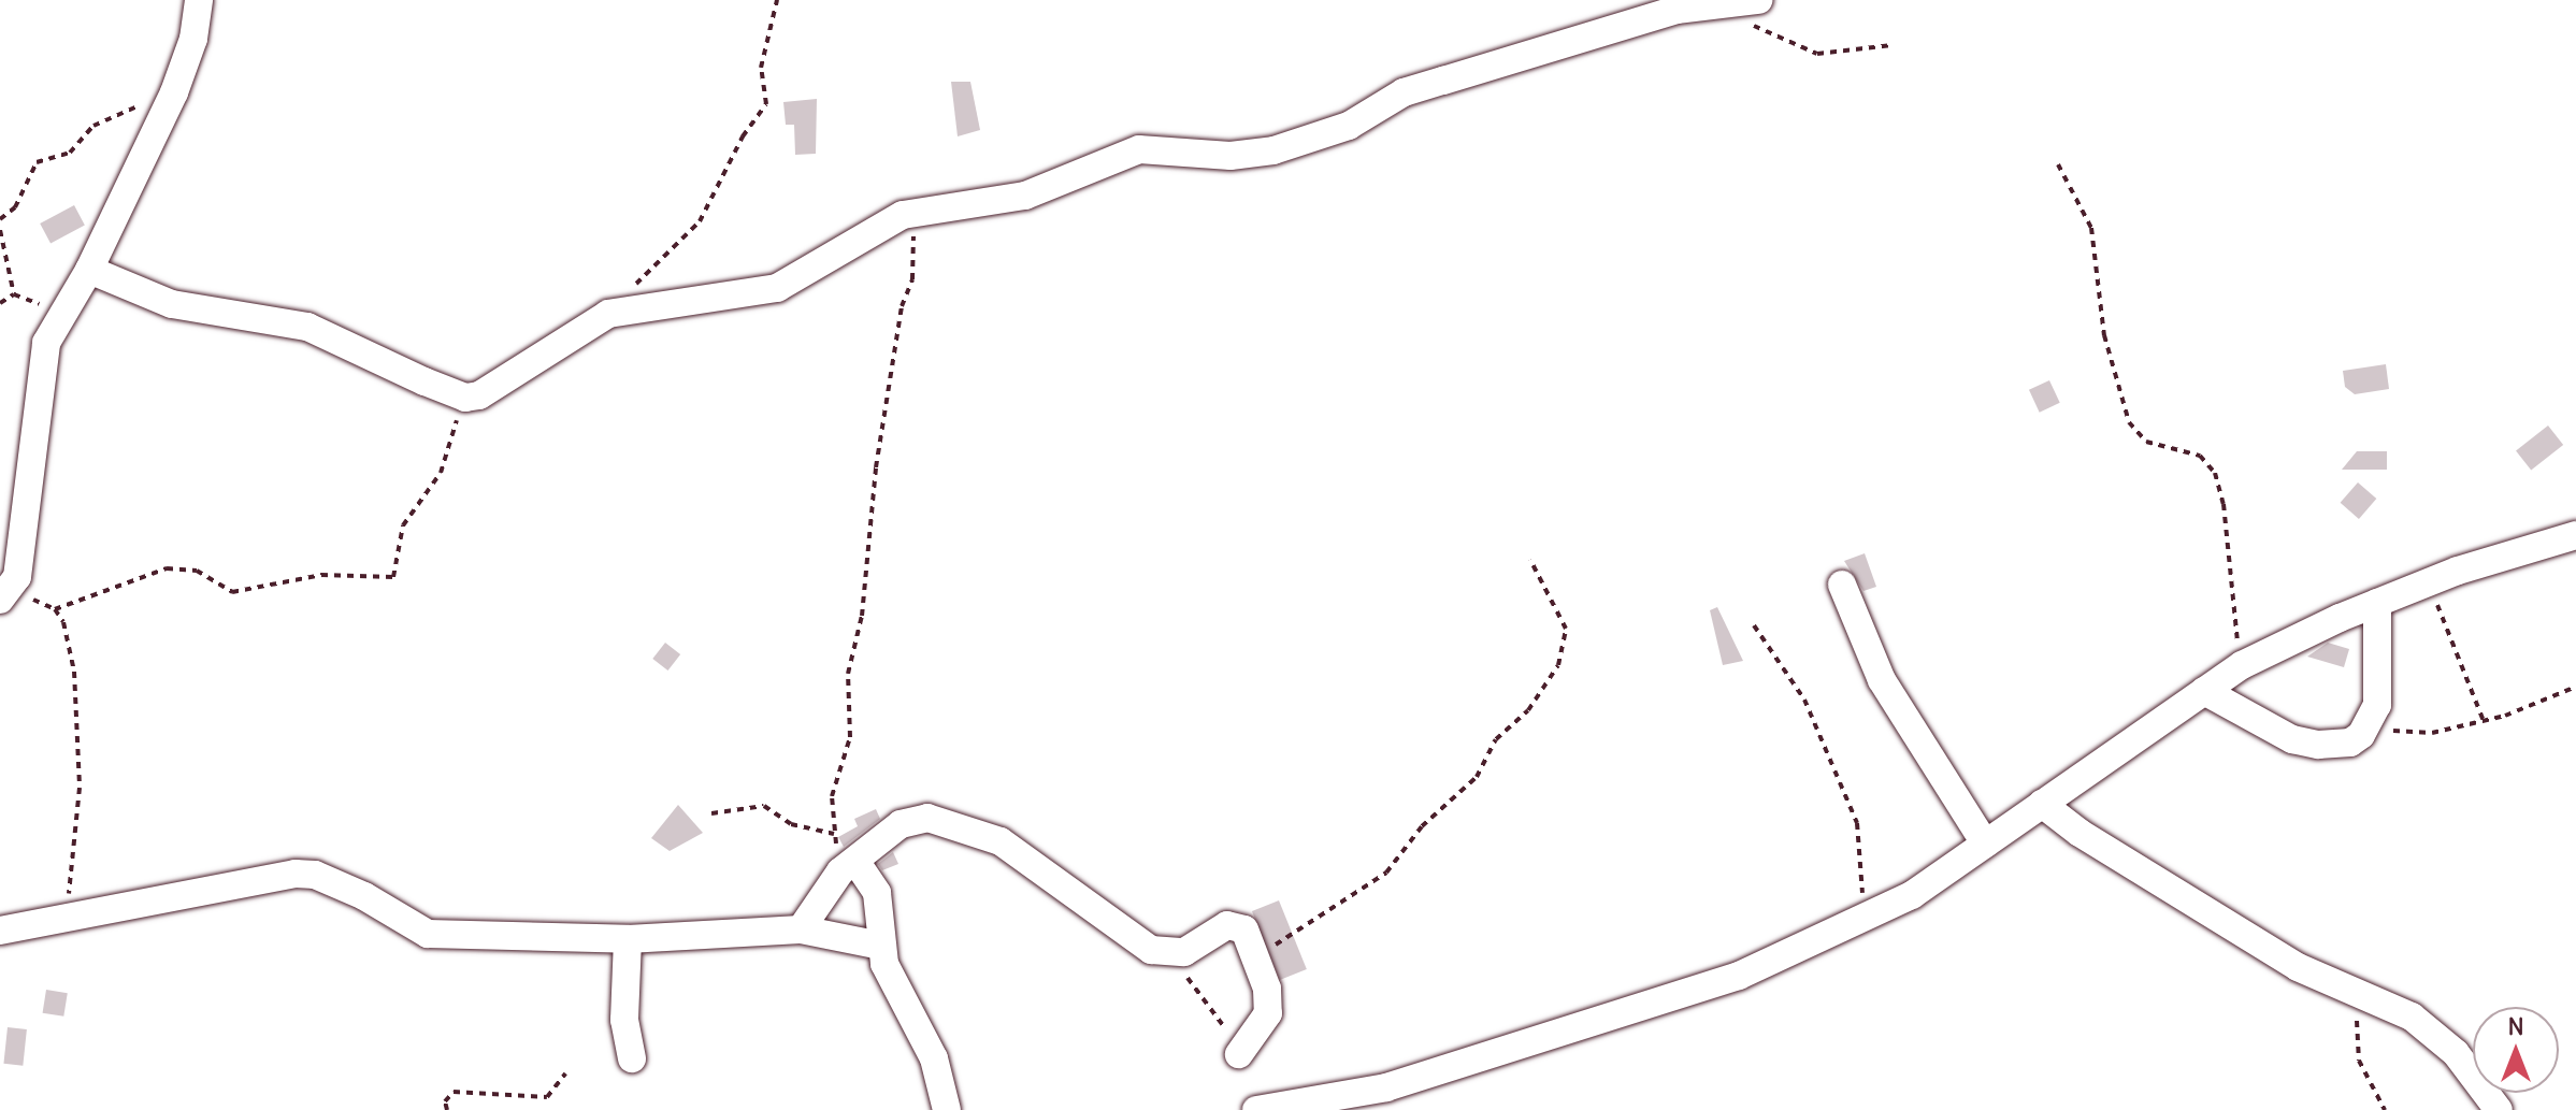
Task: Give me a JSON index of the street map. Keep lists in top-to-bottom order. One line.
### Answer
{"north":"top"}
